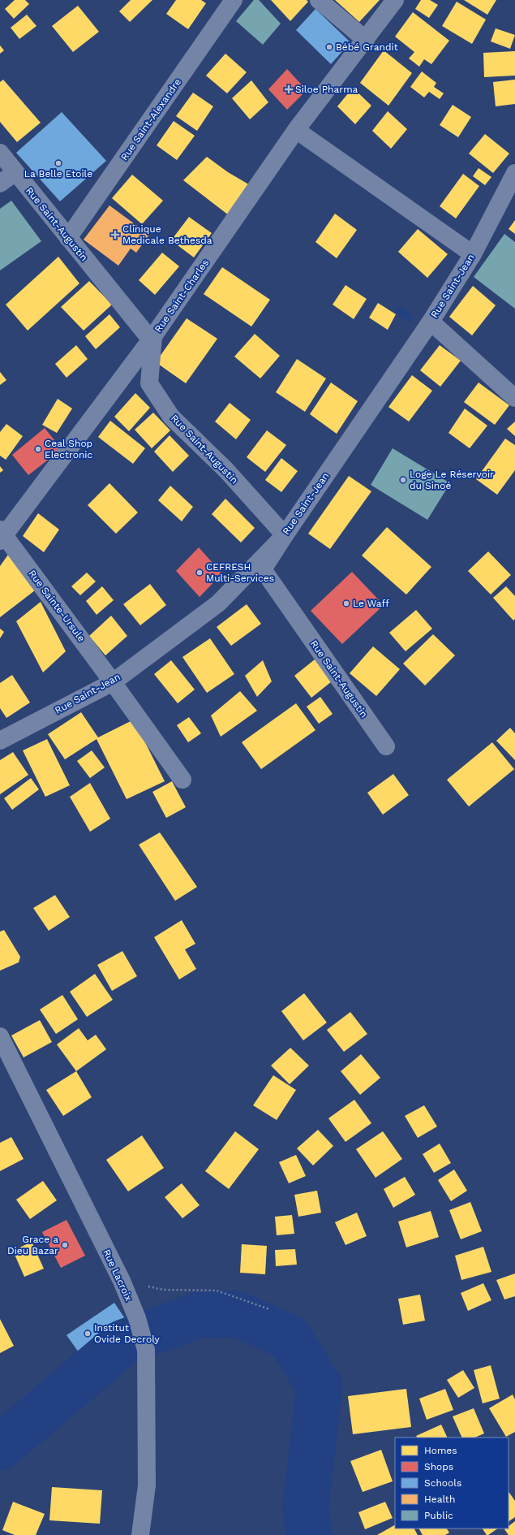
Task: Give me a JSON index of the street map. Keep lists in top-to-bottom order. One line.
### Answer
{"streets":{"street":["Rue Saint-Alexandre","Rue Saint-Augustin","Rue Saint-Jean","Rue Saint-Charles","Rue Sainte-Ursule","Rue Lacroix"]},"crossings":[["Rue Saint-Alexandre","Rue Saint-Augustin"],["Rue Saint-Augustin","Rue Saint-Jean"],["Rue Saint-Augustin","Rue Saint-Charles"],["Rue Saint-Jean","Rue Sainte-Ursule"],["Rue Saint-Charles","Rue Sainte-Ursule"]],"places":{"other":["Bébé Grandit","La Belle Etoile","Ceal Shop Electronic","Loge Le Réservoir du Sinoé","CEFRESH Multi-Services","Le Waff","Grace a Dieu Bazar","Institut Ovide Decroly"],"health":["Siloe Pharma","Clinique Medicale Bethesda"]},"legend":["Homes","Shops","Schools","Health","Public"]}
